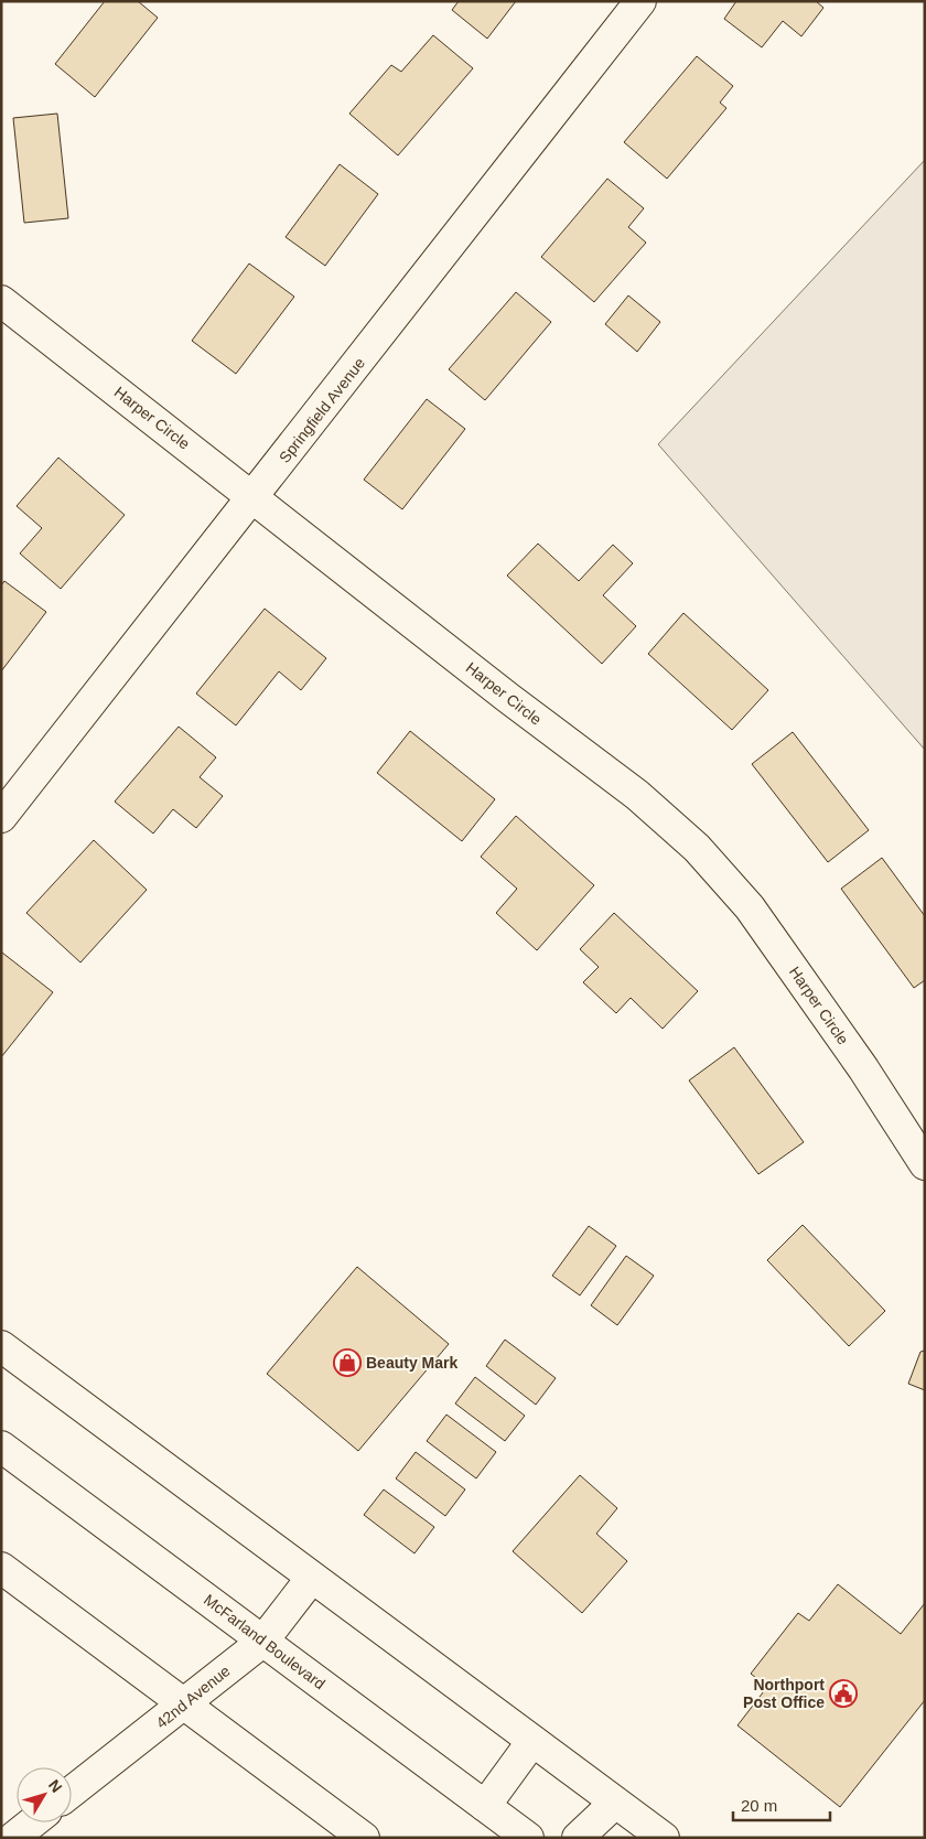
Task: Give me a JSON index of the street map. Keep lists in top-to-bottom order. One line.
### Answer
{"streets":{"main road":["Springfield Avenue","Harper Circle","McFarland Boulevard","42nd Avenue"]},"crossings":[["Springfield Avenue","Harper Circle"],["McFarland Boulevard","42nd Avenue"]],"places":{"shop":["Beauty Mark"],"public building":["Northport Post Office"]},"scale_bar":"20 m","north":"top right"}
